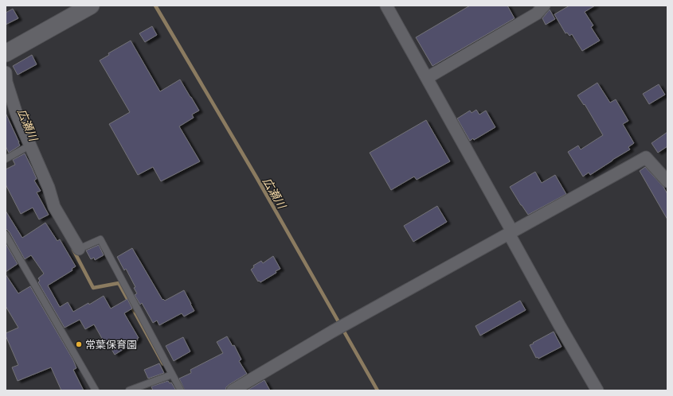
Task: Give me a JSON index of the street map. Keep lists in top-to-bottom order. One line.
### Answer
{"water":["広瀬川"],"places":["常葉保育園"]}
